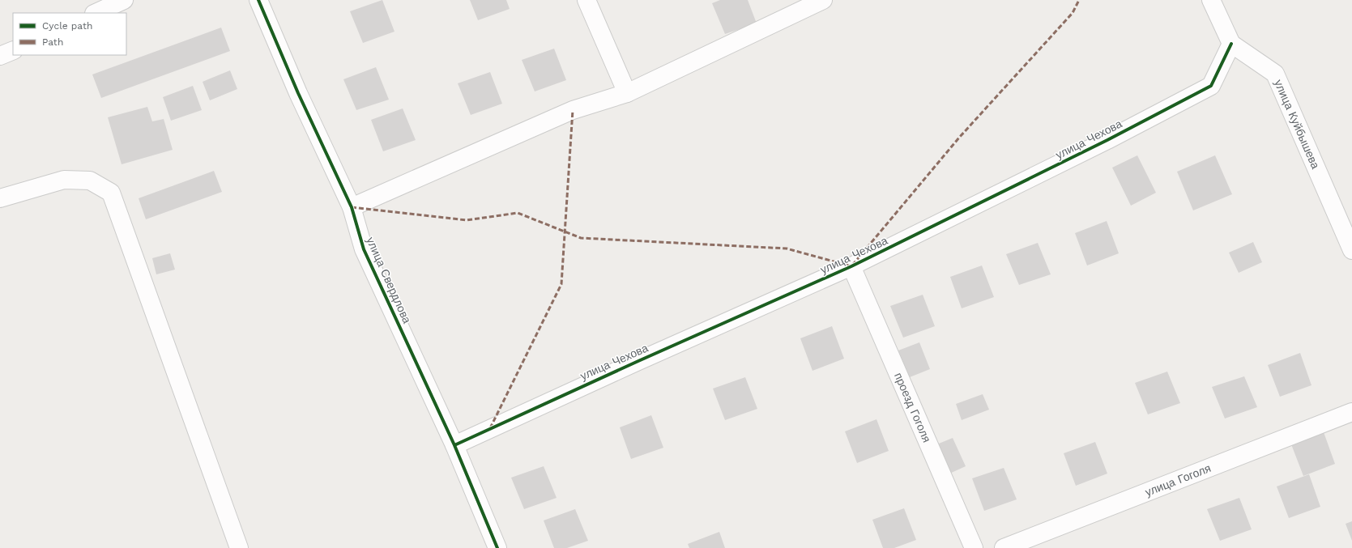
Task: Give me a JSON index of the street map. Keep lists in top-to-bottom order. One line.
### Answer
{"streets":{"street":["улица Куйбышева","улица Чехова","улица Свердлова","проезд Гоголя","улица Гоголя"]},"crossings":[["улица Куйбышева","улица Чехова"],["улица Чехова","улица Свердлова"],["улица Чехова","проезд Гоголя"]],"legend":["Cycle path","Path"]}
